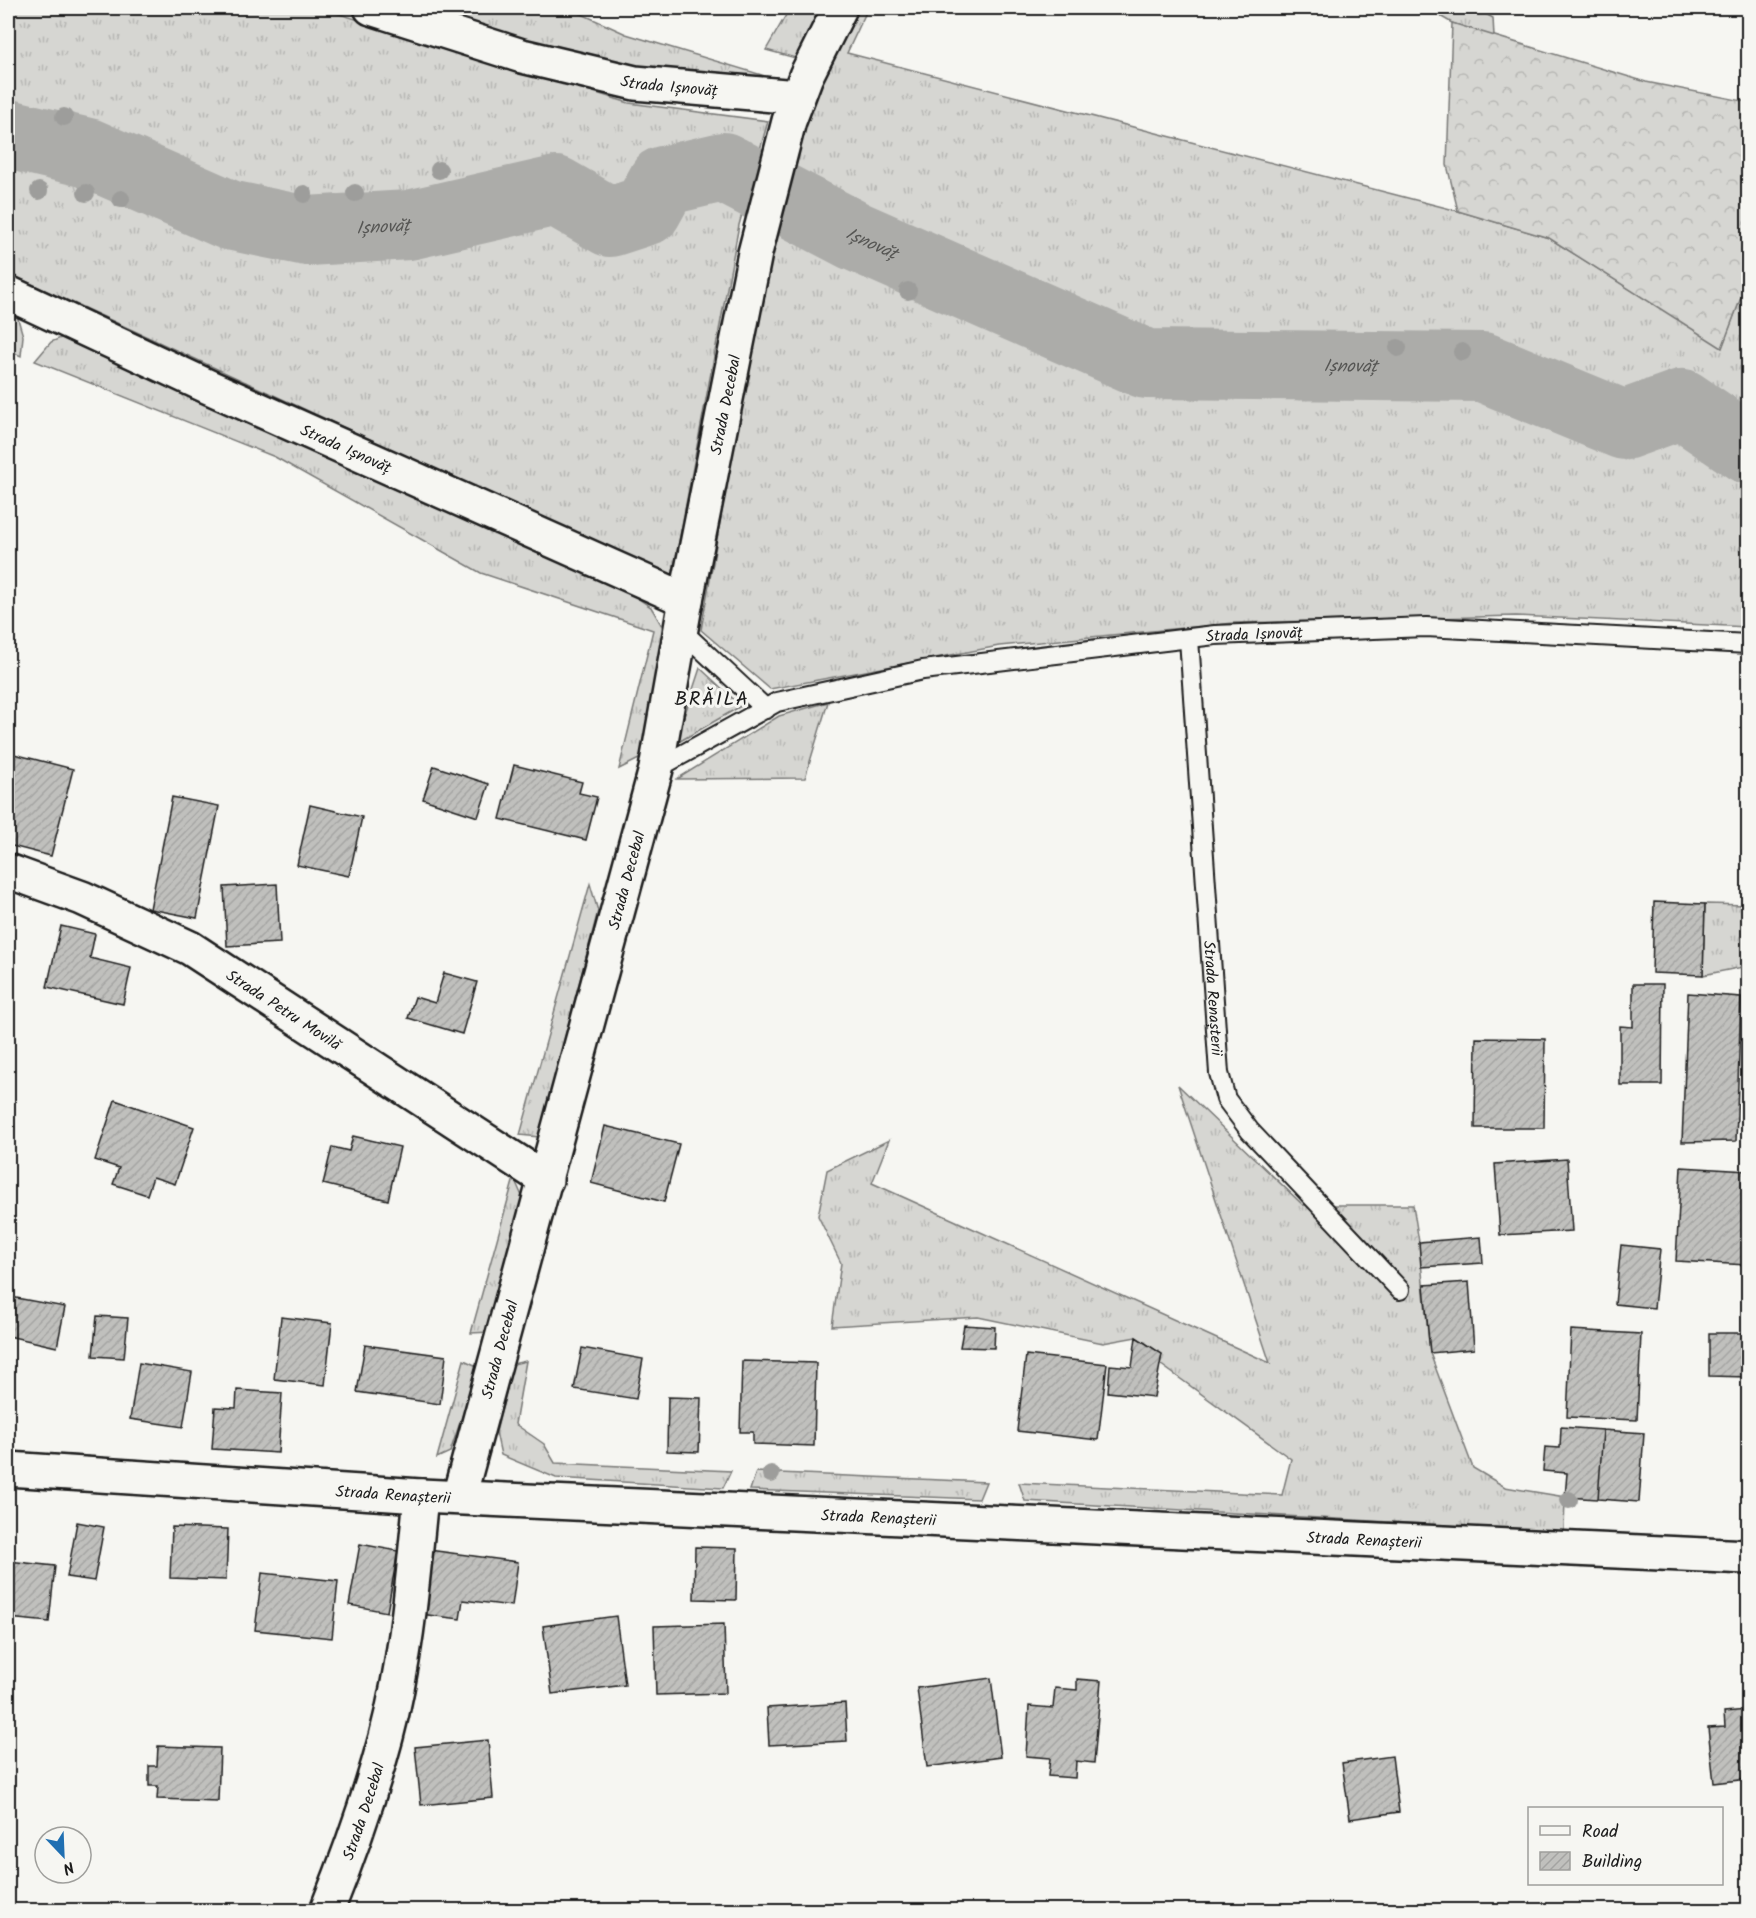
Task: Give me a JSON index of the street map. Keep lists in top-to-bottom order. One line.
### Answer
{"streets":{"street":["Strada Ișnovăț","Strada Decebal","Strada Renașterii","Strada Petru Movilă"]},"crossings":[["Strada Ișnovăț","Strada Decebal"],["Strada Ișnovăț","Strada Renașterii"],["Strada Decebal","Strada Renașterii"],["Strada Decebal","Strada Petru Movilă"]],"districts":["BRĂILA"],"water":["Ișnovăț"],"legend":["Road","Building"],"north":"bottom right"}
